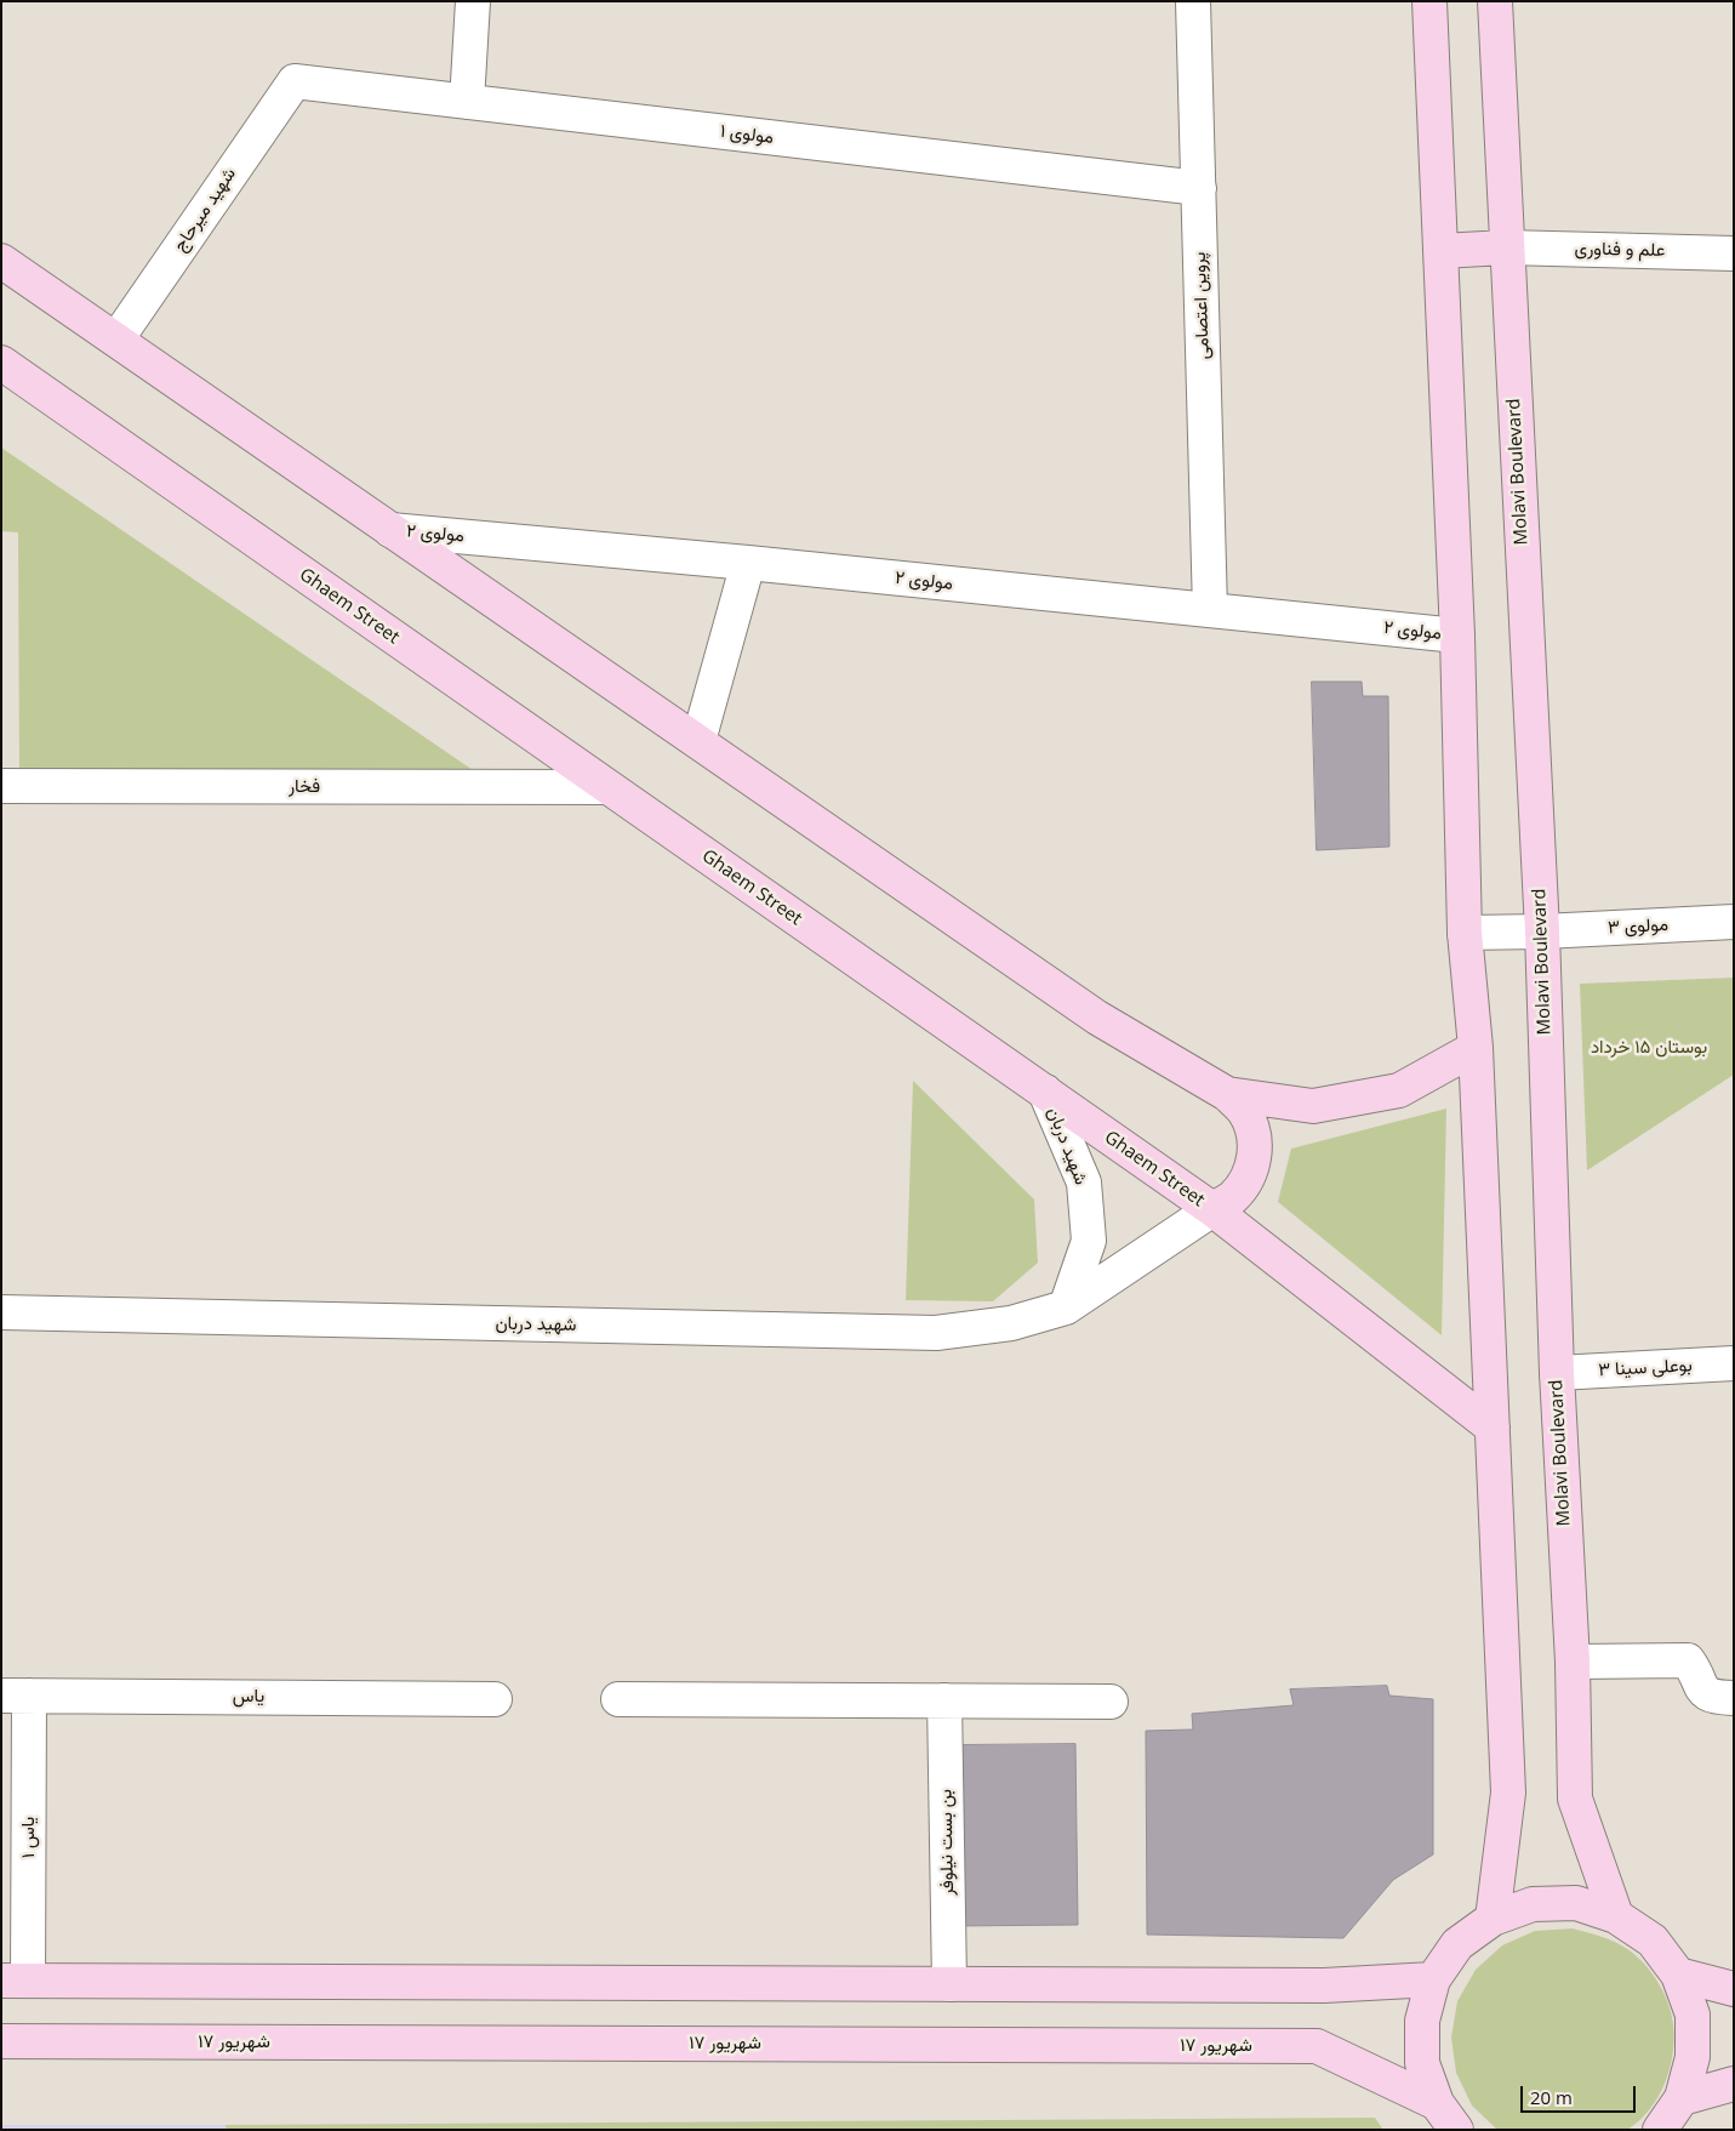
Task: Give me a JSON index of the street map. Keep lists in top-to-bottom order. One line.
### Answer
{"streets":{"main road":["Molavi Boulevard","Ghaem Street","۱۷ شهریور"],"street":["مولوی ۱","شهید میرحاج","علم و فناوری","پروین اعتصامی","مولوی ۲","فخار","مولوی ۳","شهید دربان","بوعلی سینا ۳","یاس","یاس ۱","بن بست نیلوفر"]},"crossings":[["مولوی ۱","شهید میرحاج"],["مولوی ۱","پروین اعتصامی"],["علم و فناوری","Molavi Boulevard"],["پروین اعتصامی","مولوی ۲"],["Molavi Boulevard","مولوی ۳"],["Molavi Boulevard","بوعلی سینا ۳"],["Ghaem Street","فخار"],["Ghaem Street","شهید دربان"],["یاس","یاس ۱"]],"parks":["بوستان ۱۵ خرداد"],"scale_bar":"20 m"}
